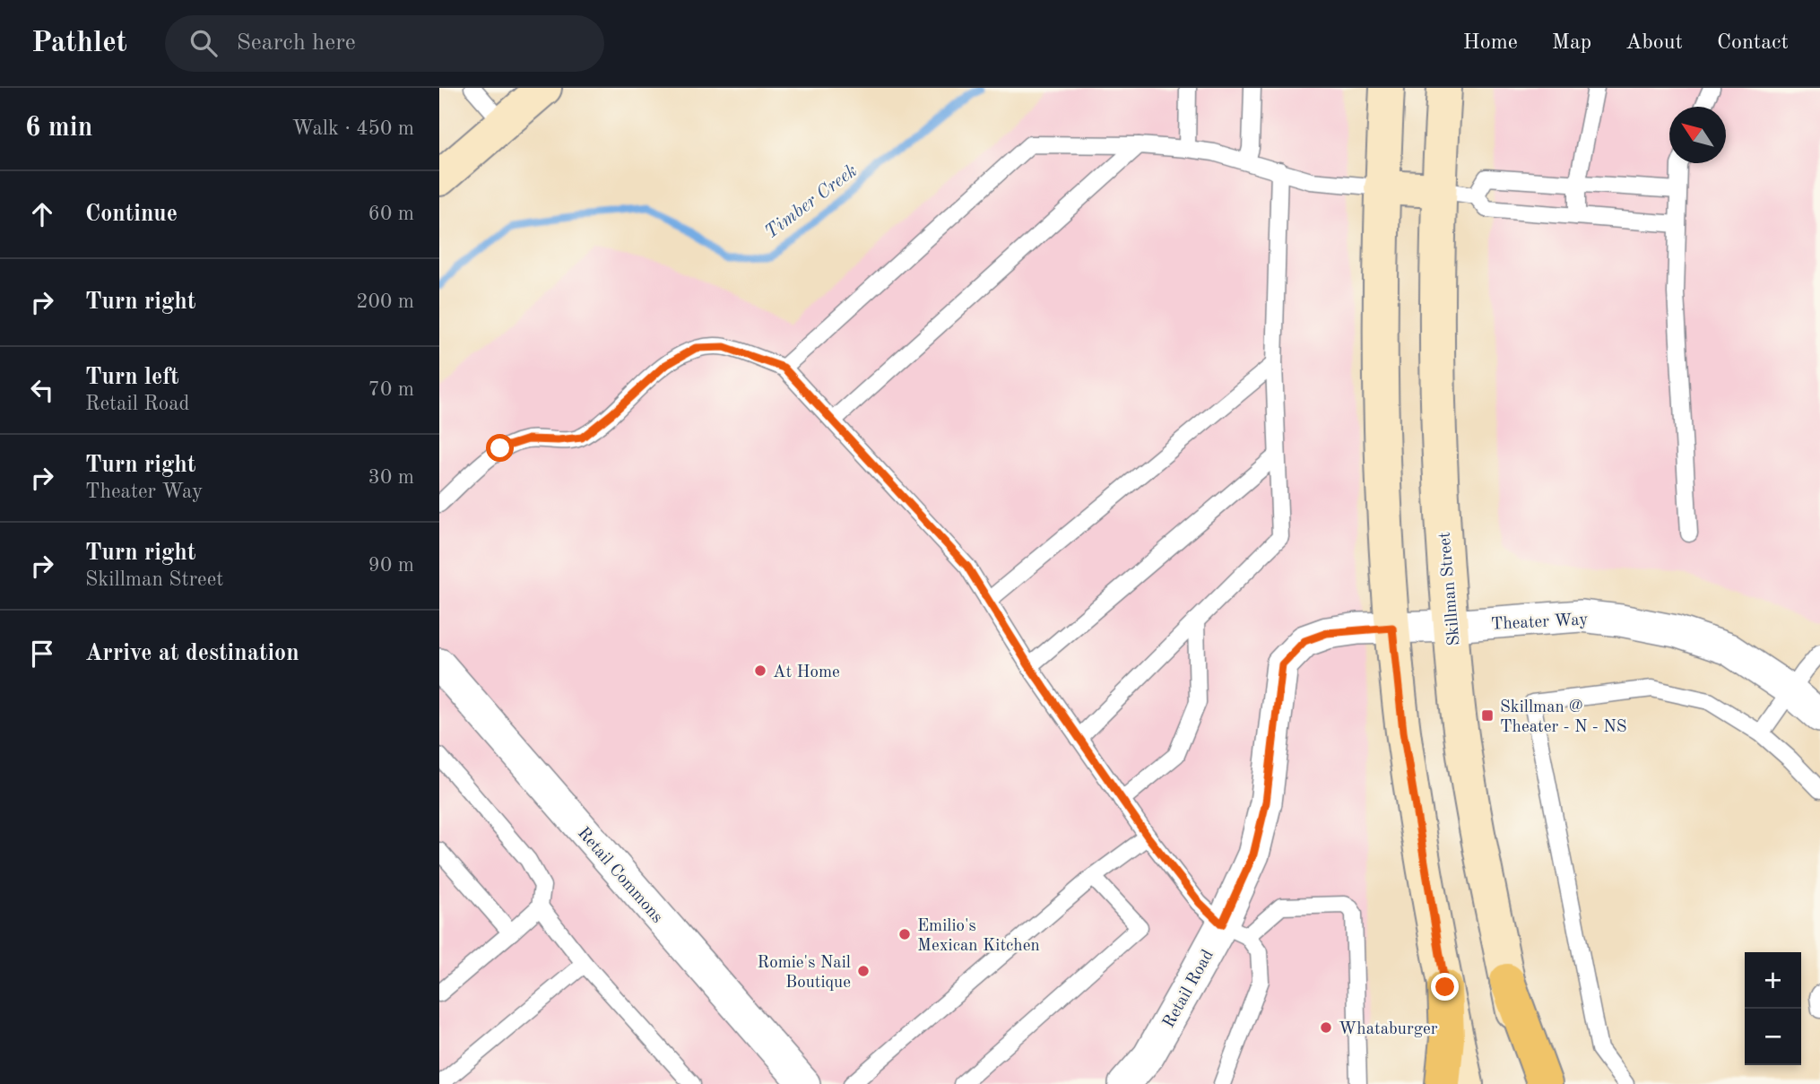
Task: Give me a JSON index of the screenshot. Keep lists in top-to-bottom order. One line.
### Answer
{"streets":{"main road":["Skillman Street"],"street":["Theater Way","Retail Commons","Retail Road"]},"crossings":[["Skillman Street","Theater Way"],["Theater Way","Retail Road"]],"water":["Timber Creek"],"places":{"other":["At Home","Emilio's Mexican Kitchen","Romie's Nail Boutique","Whataburger"],"transit":["Skillman @ Theater - N - NS"]},"north":"top left","page":{"header":"Pathlet","search":"Search here","nav":["Home","Map","About","Contact"],"heading":["6 min","Walk · 450 m"],"list":[["Continue","60 m"],["Turn right","200 m"],["Turn left","Retail Road","70 m"],["Turn right","Theater Way","30 m"],["Turn right","Skillman Street","90 m"],"Arrive at destination"],"map_buttons":["+","−"]}}
